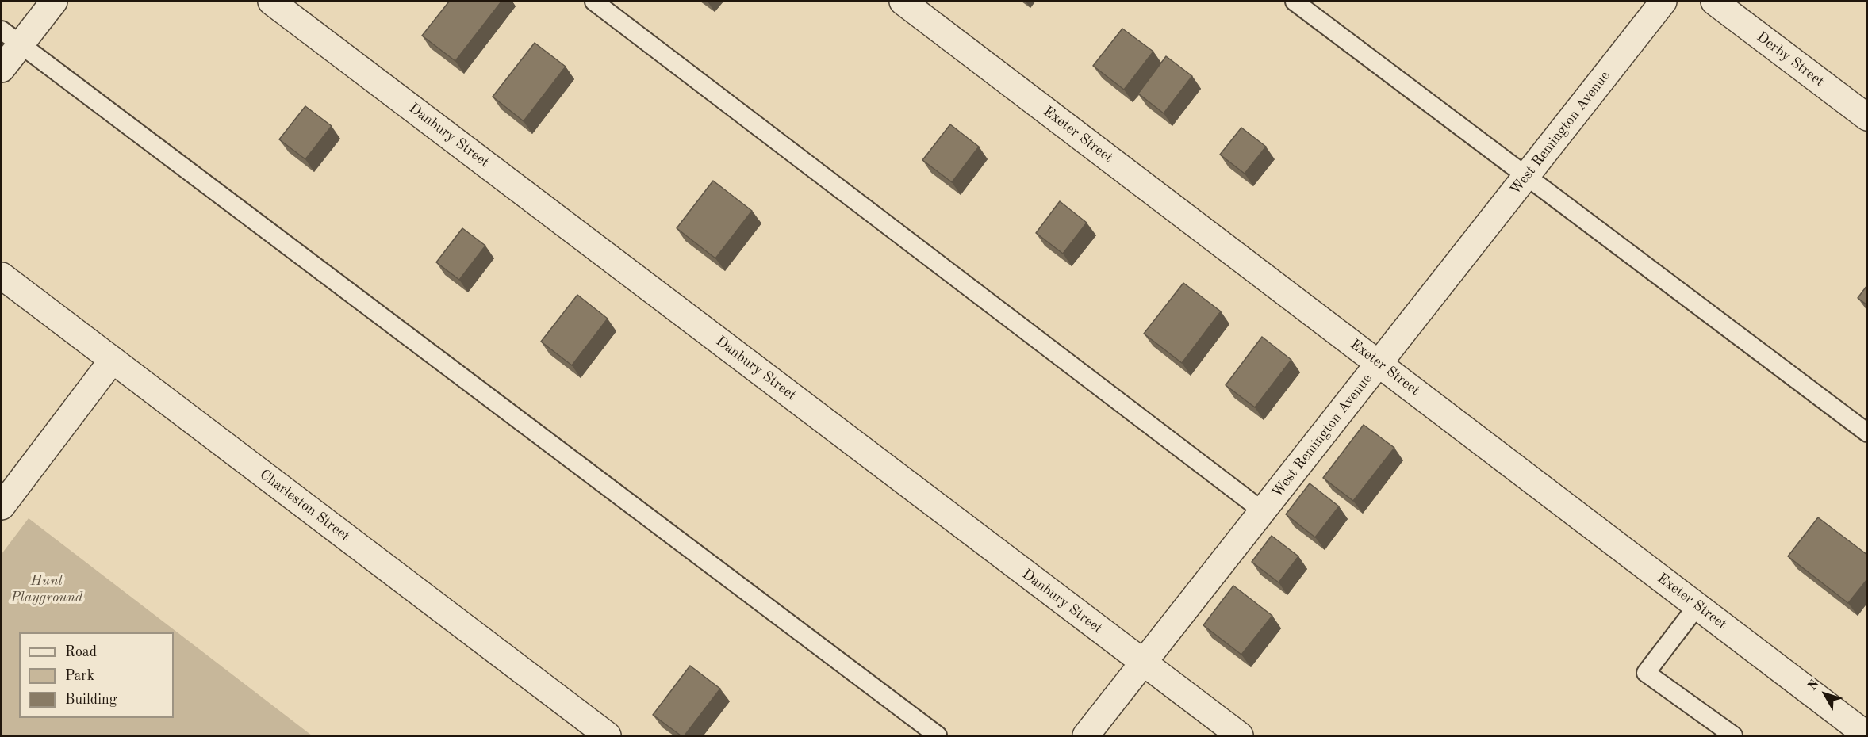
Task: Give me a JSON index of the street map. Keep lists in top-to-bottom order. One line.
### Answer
{"streets":{"street":["Derby Street","West Remington Avenue","Exeter Street","Danbury Street","Charleston Street"]},"crossings":[["West Remington Avenue","Exeter Street"],["West Remington Avenue","Danbury Street"]],"parks":["Hunt Playground"],"legend":["Road","Park","Building"],"north":"top left"}
